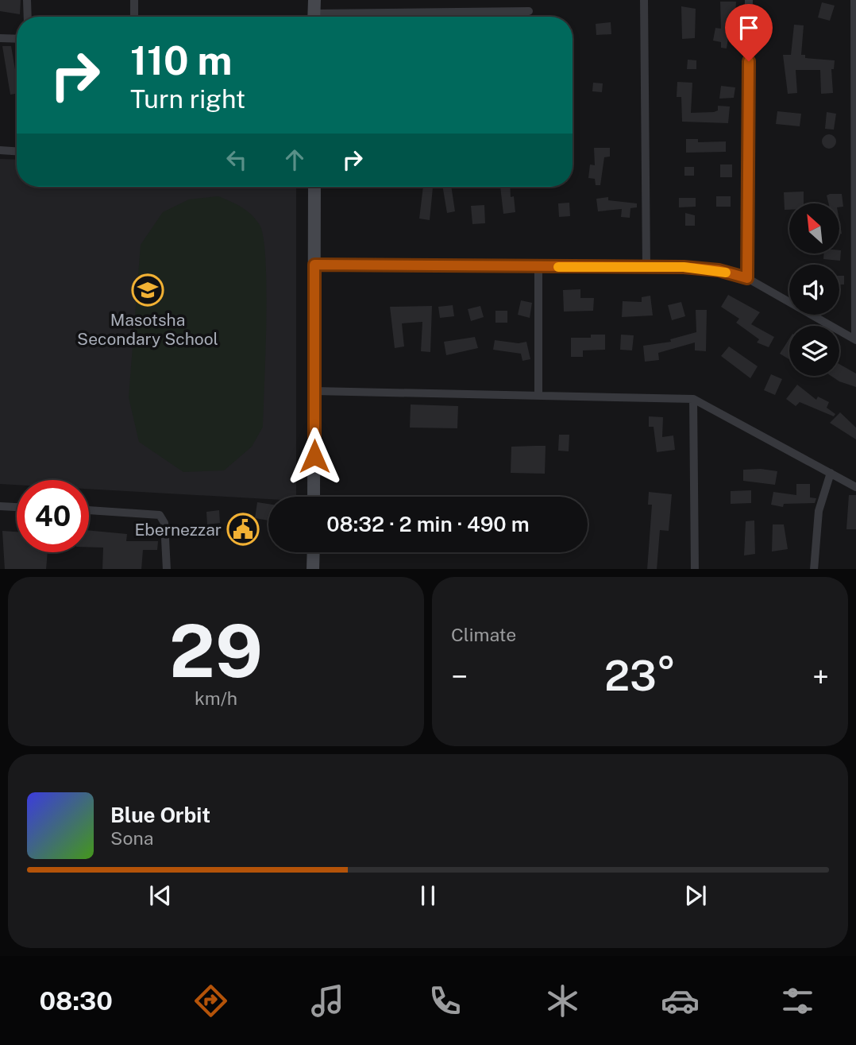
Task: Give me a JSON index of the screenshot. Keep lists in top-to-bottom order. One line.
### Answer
{"places":{"school or university":["Masotsha Secondary School"],"public building":["Ebernezzar"]},"north":"top left","page":{"turn":["110 m","Turn right"],"limit":"40","trip":"08:32 · 2 min · 490 m","tile":[["29","km/h"],"Climate"],"heat":["−","23°","+"],"song":["Blue Orbit","Sona"],"tabs":"08:30"}}
